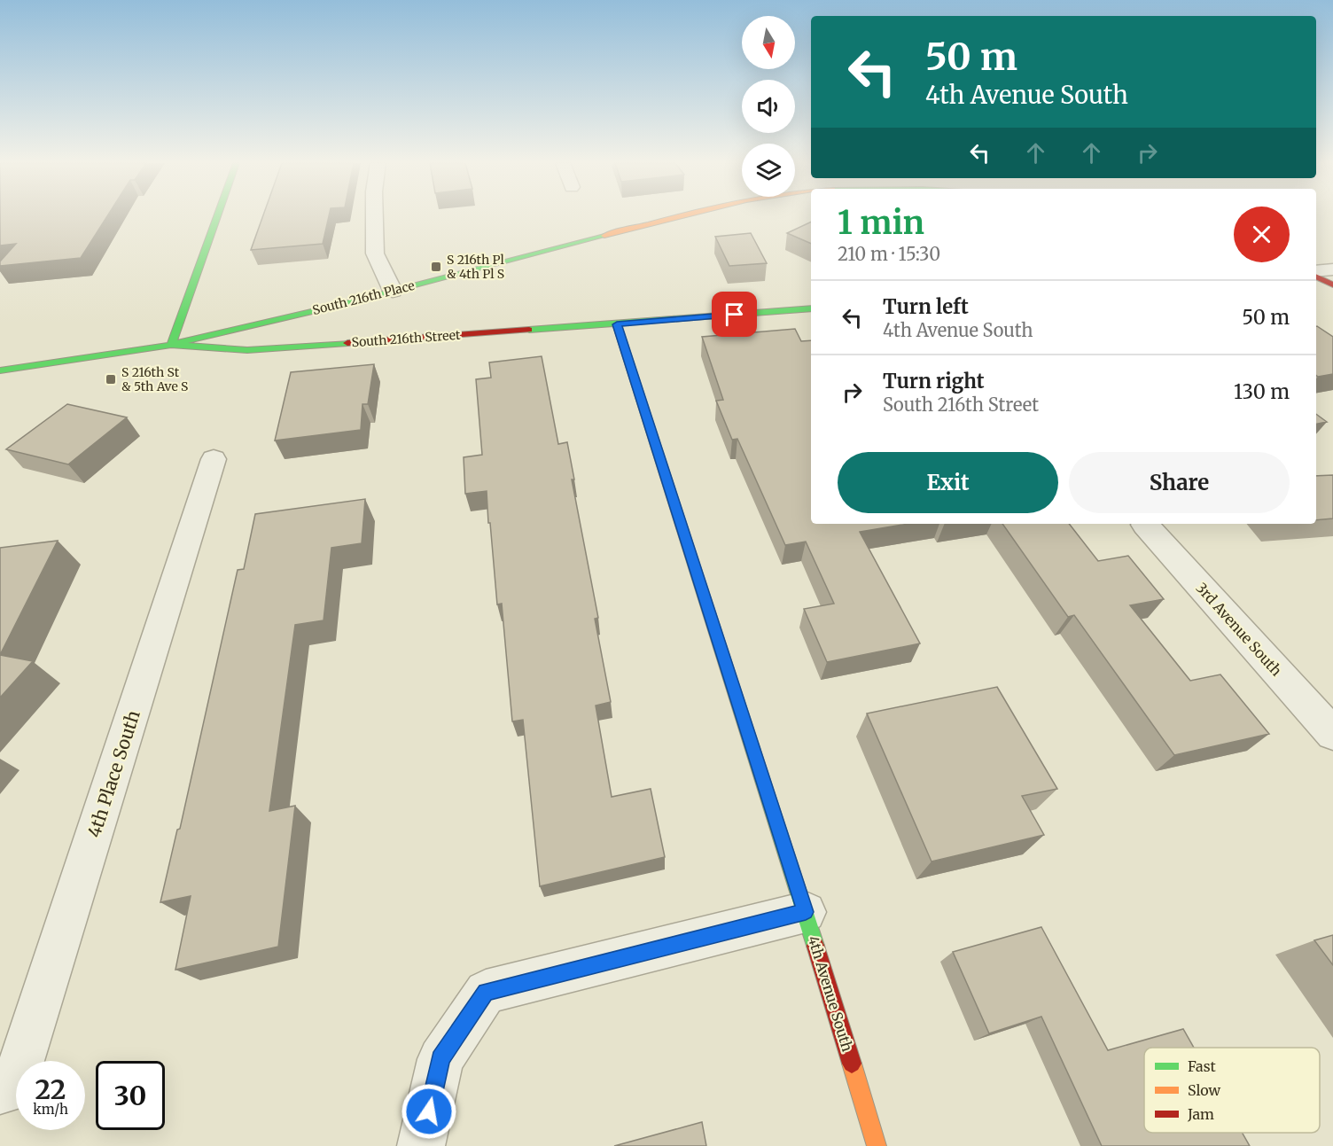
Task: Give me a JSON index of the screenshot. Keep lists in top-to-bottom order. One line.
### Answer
{"streets":{"street":["South 216th Place","South 216th Street","3rd Avenue South","4th Place South","4th Avenue South"]},"crossings":[["South 216th Place","South 216th Street"],["South 216th Street","4th Avenue South"]],"places":{"transit":["S 216th Pl & 4th Pl S","S 216th St & 5th Ave S"]},"legend":["Fast","Slow","Jam"],"north":"bottom","page":{"turn":["50 m","4th Avenue South"],"heading":["1 min","210 m · 15:30"],"list":[{"name":"Turn left","note":"4th Avenue South","value":"50 m"},{"name":"Turn right","note":"South 216th Street","value":"130 m"}],"buttons":["Exit","Share"],"speed":"22 km/h","limit":"30"}}
